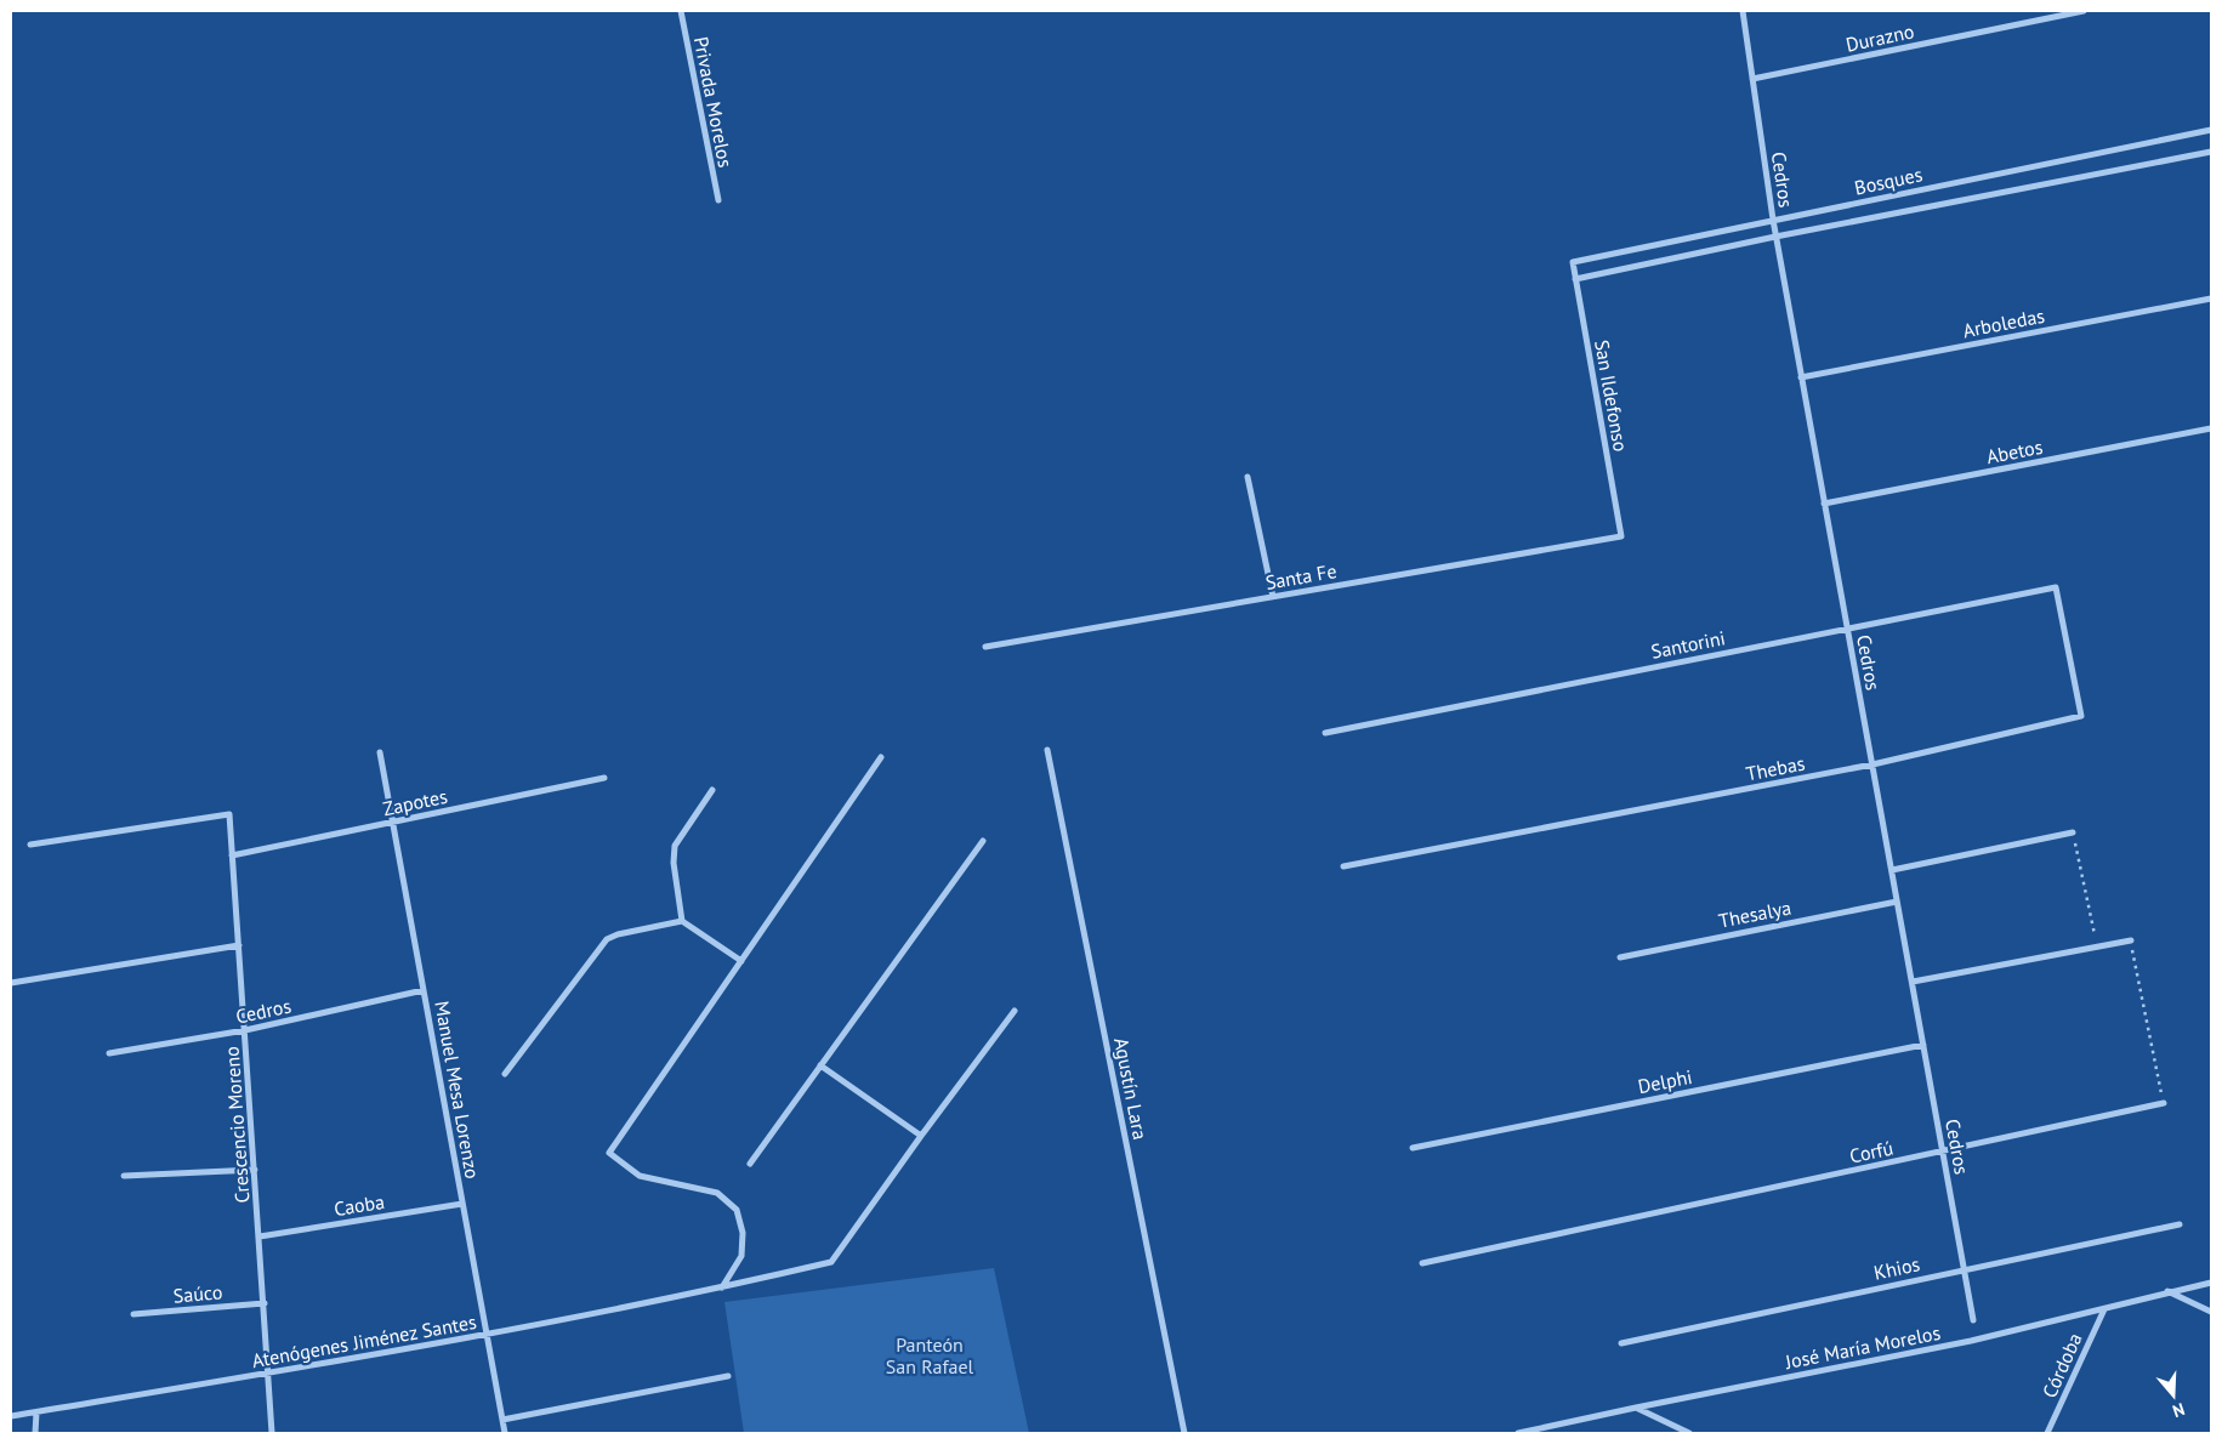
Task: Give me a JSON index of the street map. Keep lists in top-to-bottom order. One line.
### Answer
{"streets":{"street":["Durazno","Privada Morelos","Cedros","Bosques","Arboledas","San Ildefonso","Abetos","Santa Fe","Santorini","Thebas","Zapotes","Thesalya","Delphi","Agustín Lara","Manuel Mesa Lorenzo","Crescencio Moreno","Corfú","Caoba","Khios","Saúco","Atenógenes Jiménez Santes","José María Morelos","Córdoba"]},"crossings":[["Durazno","Cedros"],["Cedros","Bosques"],["Cedros","Arboledas"],["Cedros","Abetos"],["Cedros","Santorini"],["Cedros","Thebas"],["Cedros","Thesalya"],["Cedros","Delphi"],["Cedros","Manuel Mesa Lorenzo"],["Cedros","Crescencio Moreno"],["Cedros","Corfú"],["Cedros","Khios"],["Bosques","San Ildefonso"],["San Ildefonso","Santa Fe"],["Santorini","Thebas"],["Zapotes","Manuel Mesa Lorenzo"],["Zapotes","Crescencio Moreno"],["Manuel Mesa Lorenzo","Caoba"],["Manuel Mesa Lorenzo","Atenógenes Jiménez Santes"],["Crescencio Moreno","Caoba"],["Crescencio Moreno","Saúco"],["Crescencio Moreno","Atenógenes Jiménez Santes"],["José María Morelos","Córdoba"]],"parks":["Panteón San Rafael"],"north":"bottom"}
